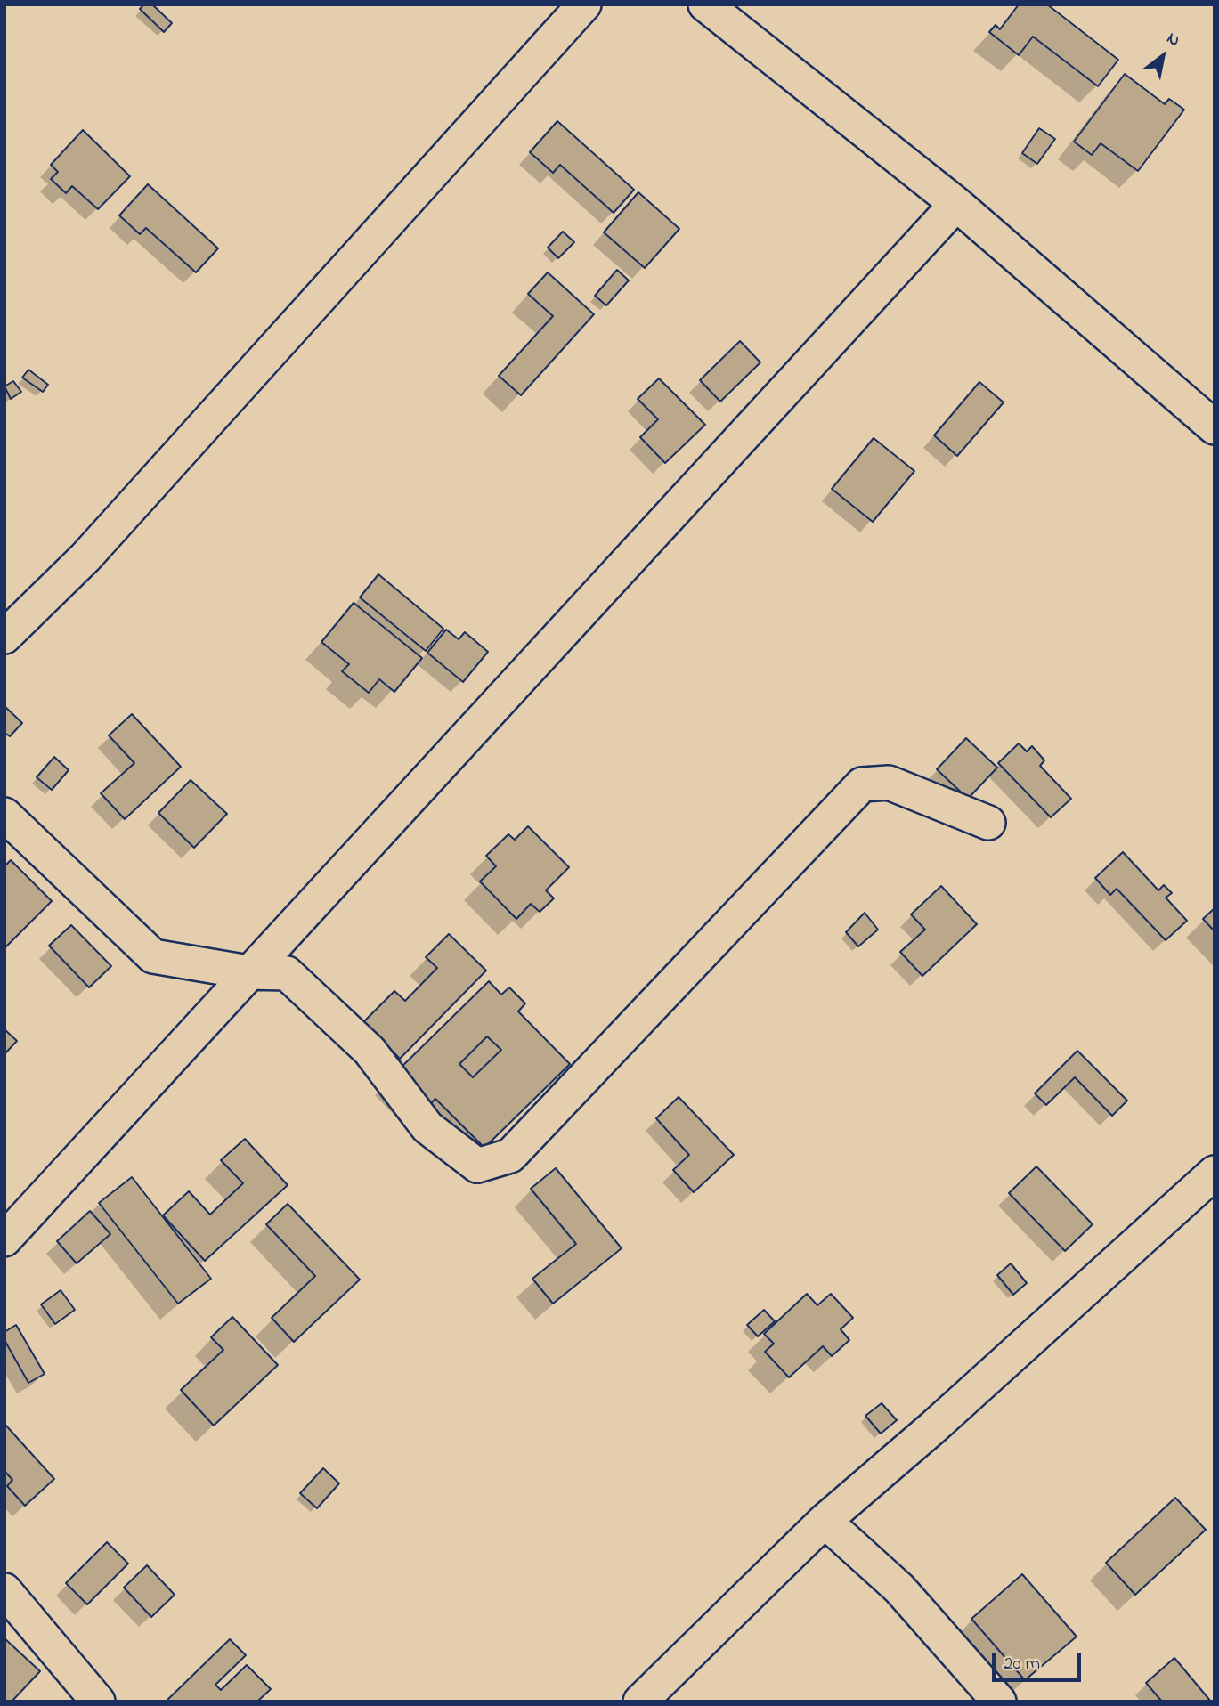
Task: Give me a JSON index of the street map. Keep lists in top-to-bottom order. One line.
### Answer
{"scale_bar":"20 m","north":"top right"}
